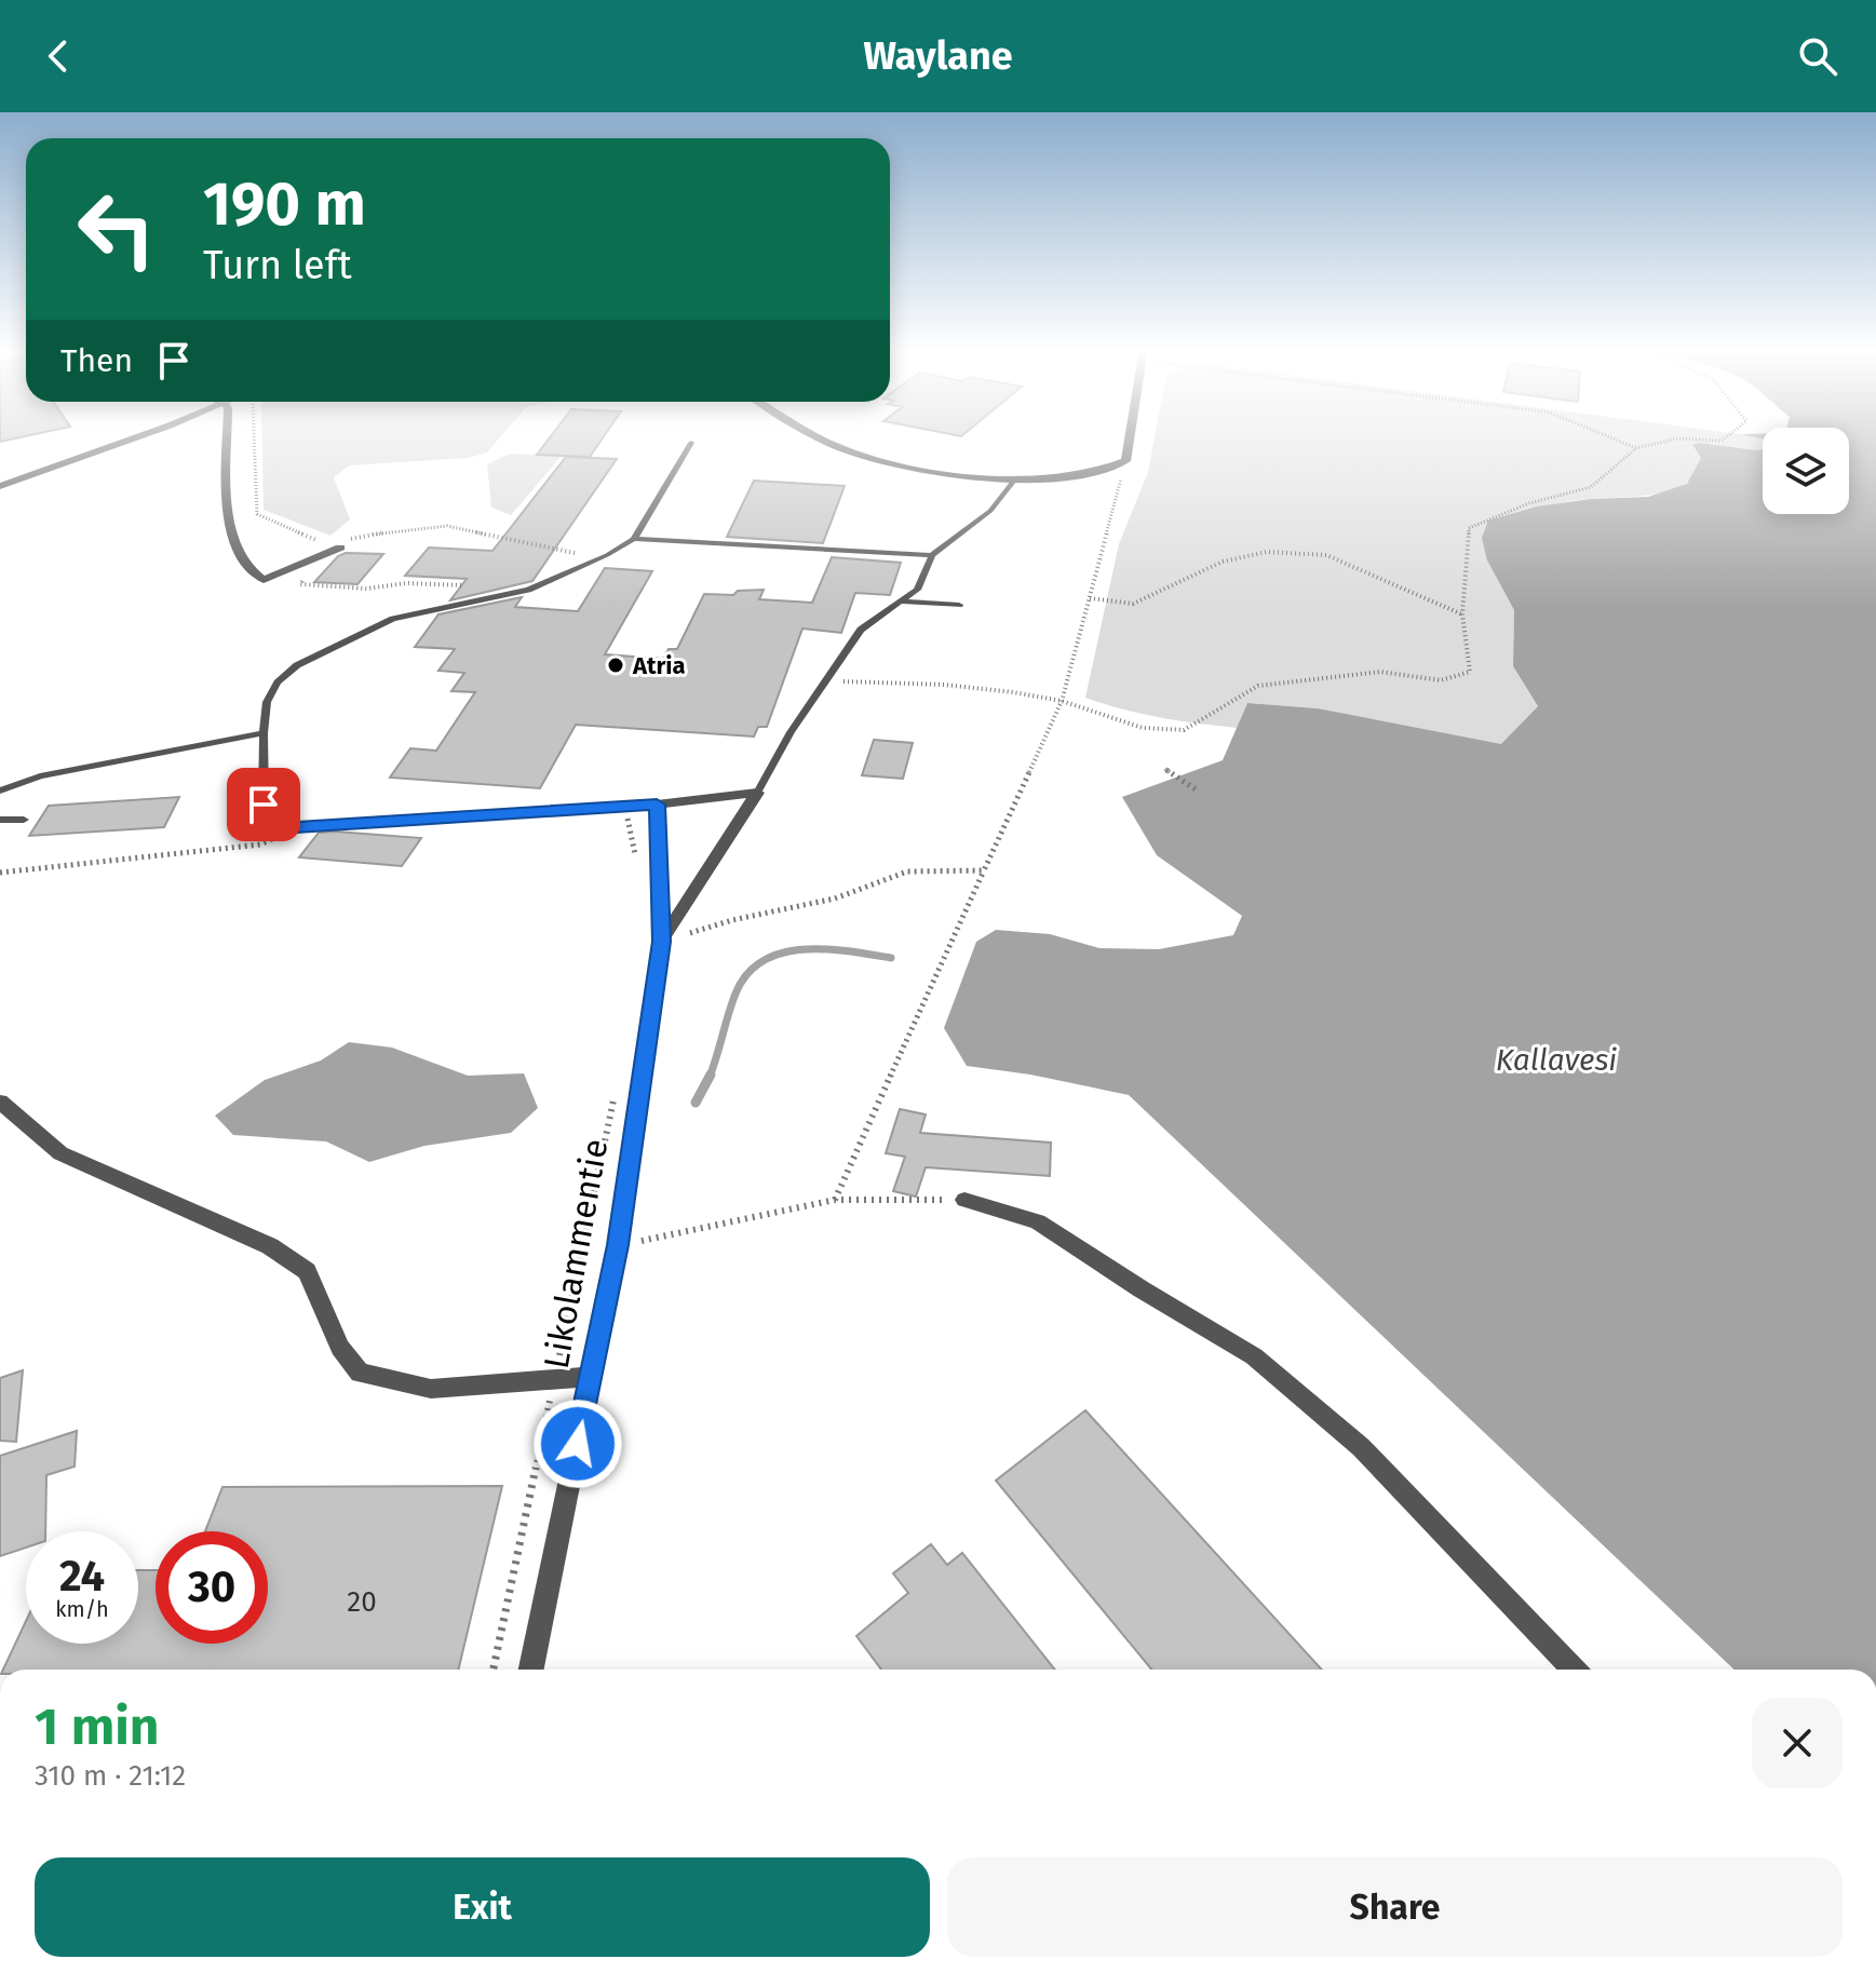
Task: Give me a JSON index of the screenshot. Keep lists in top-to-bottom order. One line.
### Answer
{"streets":{"street":["Likolammentie"]},"water":["Kallavesi"],"places":["Atria"],"house_numbers":["20"],"page":{"header":"Waylane","turn":["190 m","Turn left"],"then":"Then","speed":"24 km/h","limit":"30","heading":["1 min","310 m · 21:12"],"buttons":["Exit","Share"]}}
